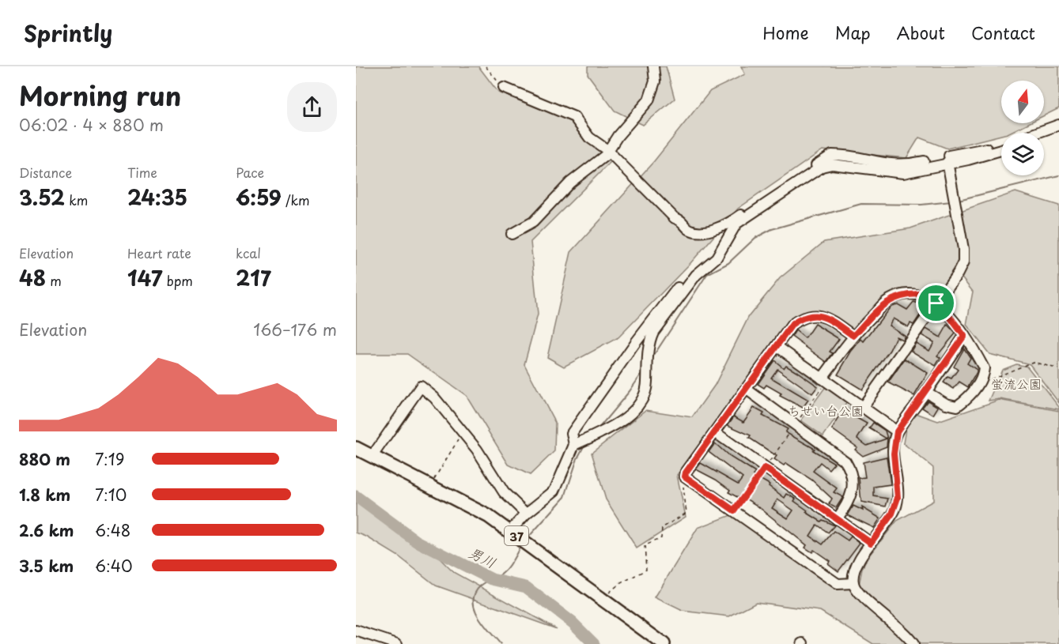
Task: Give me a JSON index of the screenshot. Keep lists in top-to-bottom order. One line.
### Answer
{"streets":{"main road":["37"]},"water":["男川"],"parks":["蛍流公園","ちせい台公園"],"north":"top","page":{"header":"Sprintly","nav":["Home","Map","About","Contact"],"heading":["Morning run","06:02 · 4 × 880 m"],"stats":[["Distance","3.52 km"],["Time","24:35"],["Pace","6:59 /km"],["Elevation","48 m"],["Heart rate","147 bpm"],["kcal","217"]],"chart":["Elevation","166–176 m"],"list":[{"name":"880 m","note":"7:19"},{"name":"1.8 km","note":"7:10"},{"name":"2.6 km","note":"6:48"},{"name":"3.5 km","note":"6:40"}]}}
